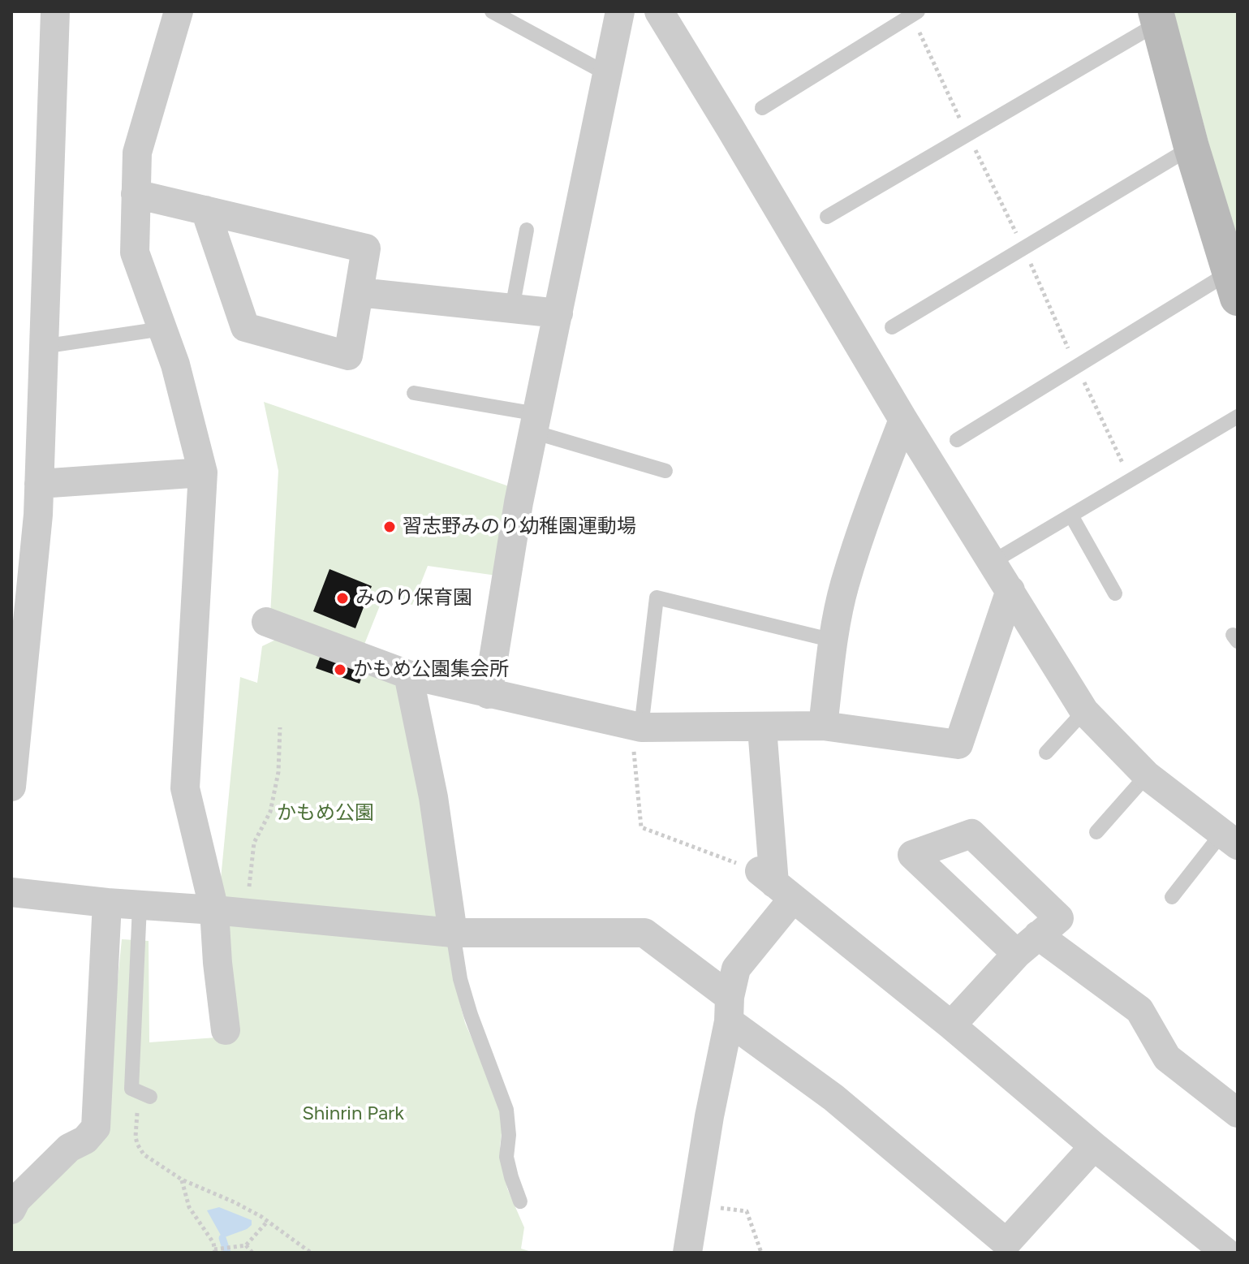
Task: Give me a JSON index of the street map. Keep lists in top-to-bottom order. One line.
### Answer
{"parks":["かもめ公園","Shinrin Park"],"places":["習志野みのり幼稚園運動場","みのり保育園","かもめ公園集会所"]}
